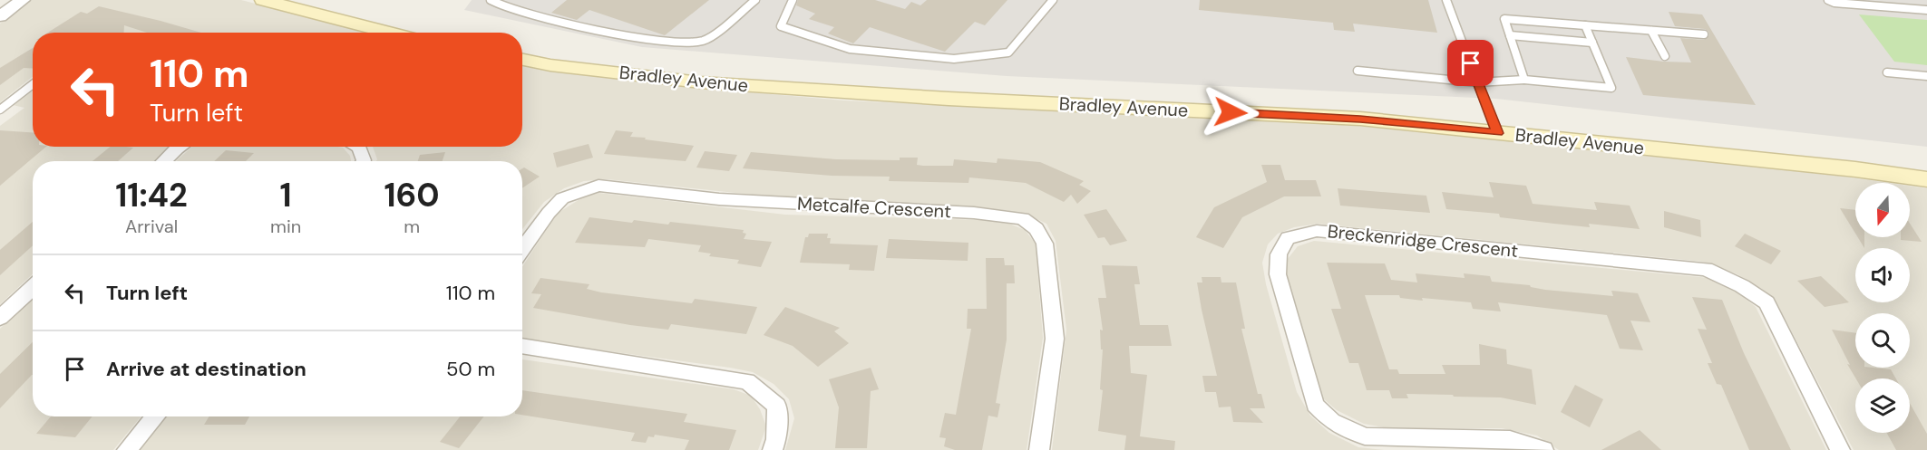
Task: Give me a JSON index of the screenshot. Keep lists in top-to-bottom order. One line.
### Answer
{"streets":{"main road":["Bradley Avenue"],"street":["Metcalfe Crescent","Breckenridge Crescent"]},"north":"bottom","page":{"turn":["110 m","Turn left"],"eta":["11:42","Arrival","1","min","160","m"],"list":[{"name":"Turn left","value":"110 m"},{"name":"Arrive at destination","value":"50 m"}]}}
